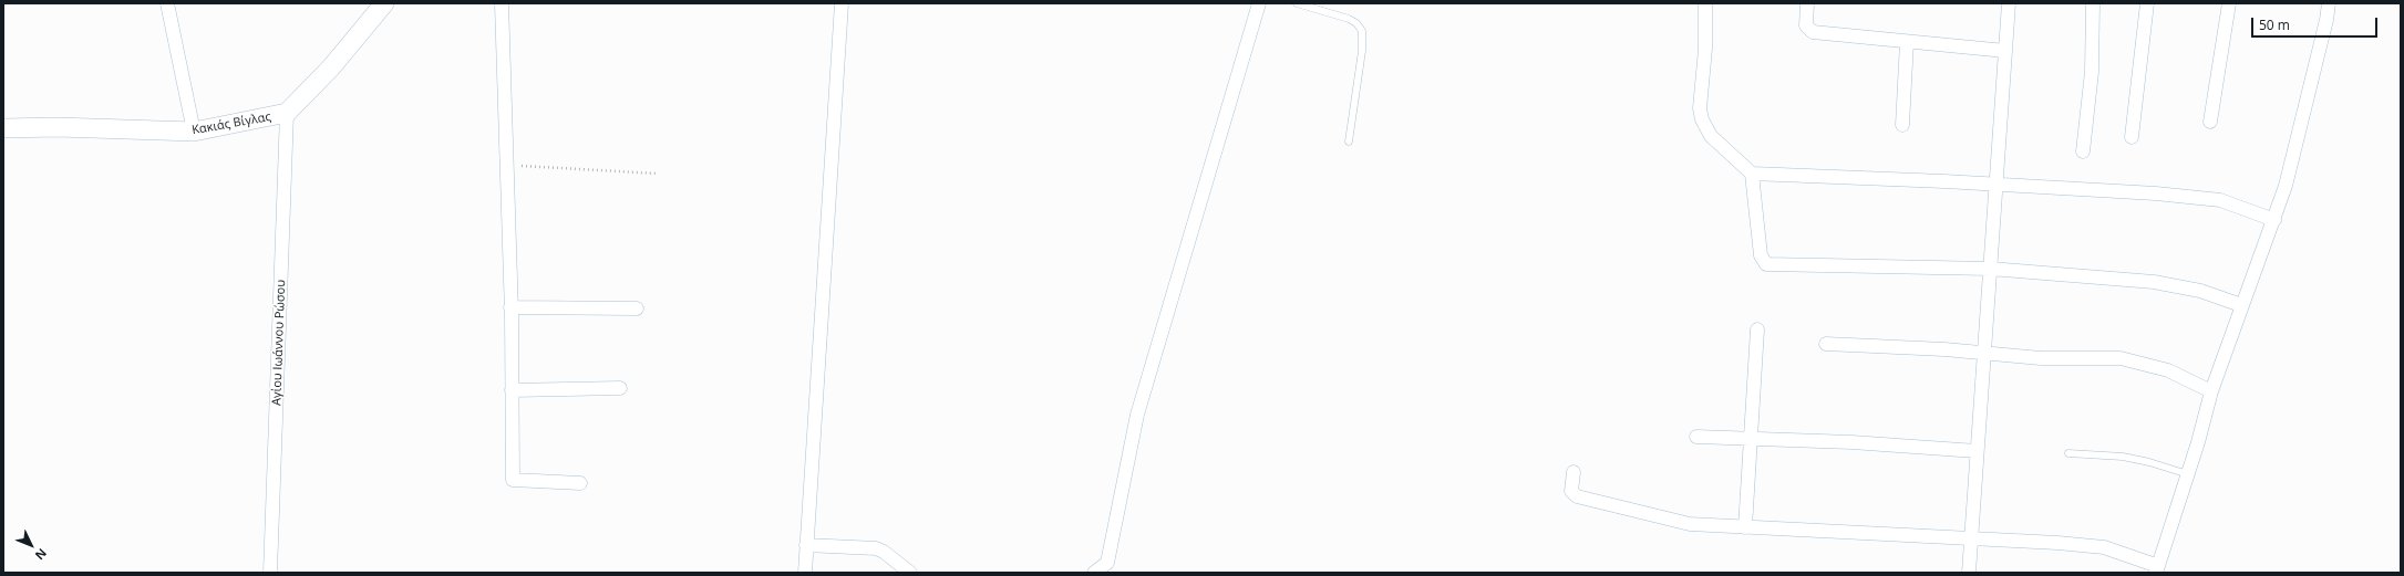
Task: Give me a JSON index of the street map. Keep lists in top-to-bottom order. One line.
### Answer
{"streets":{"street":["Κακιάς Βίγλας","Αγίου Ιωάννου Ρώσου"]},"crossings":[["Κακιάς Βίγλας","Αγίου Ιωάννου Ρώσου"]],"scale_bar":"50 m","north":"bottom right"}
